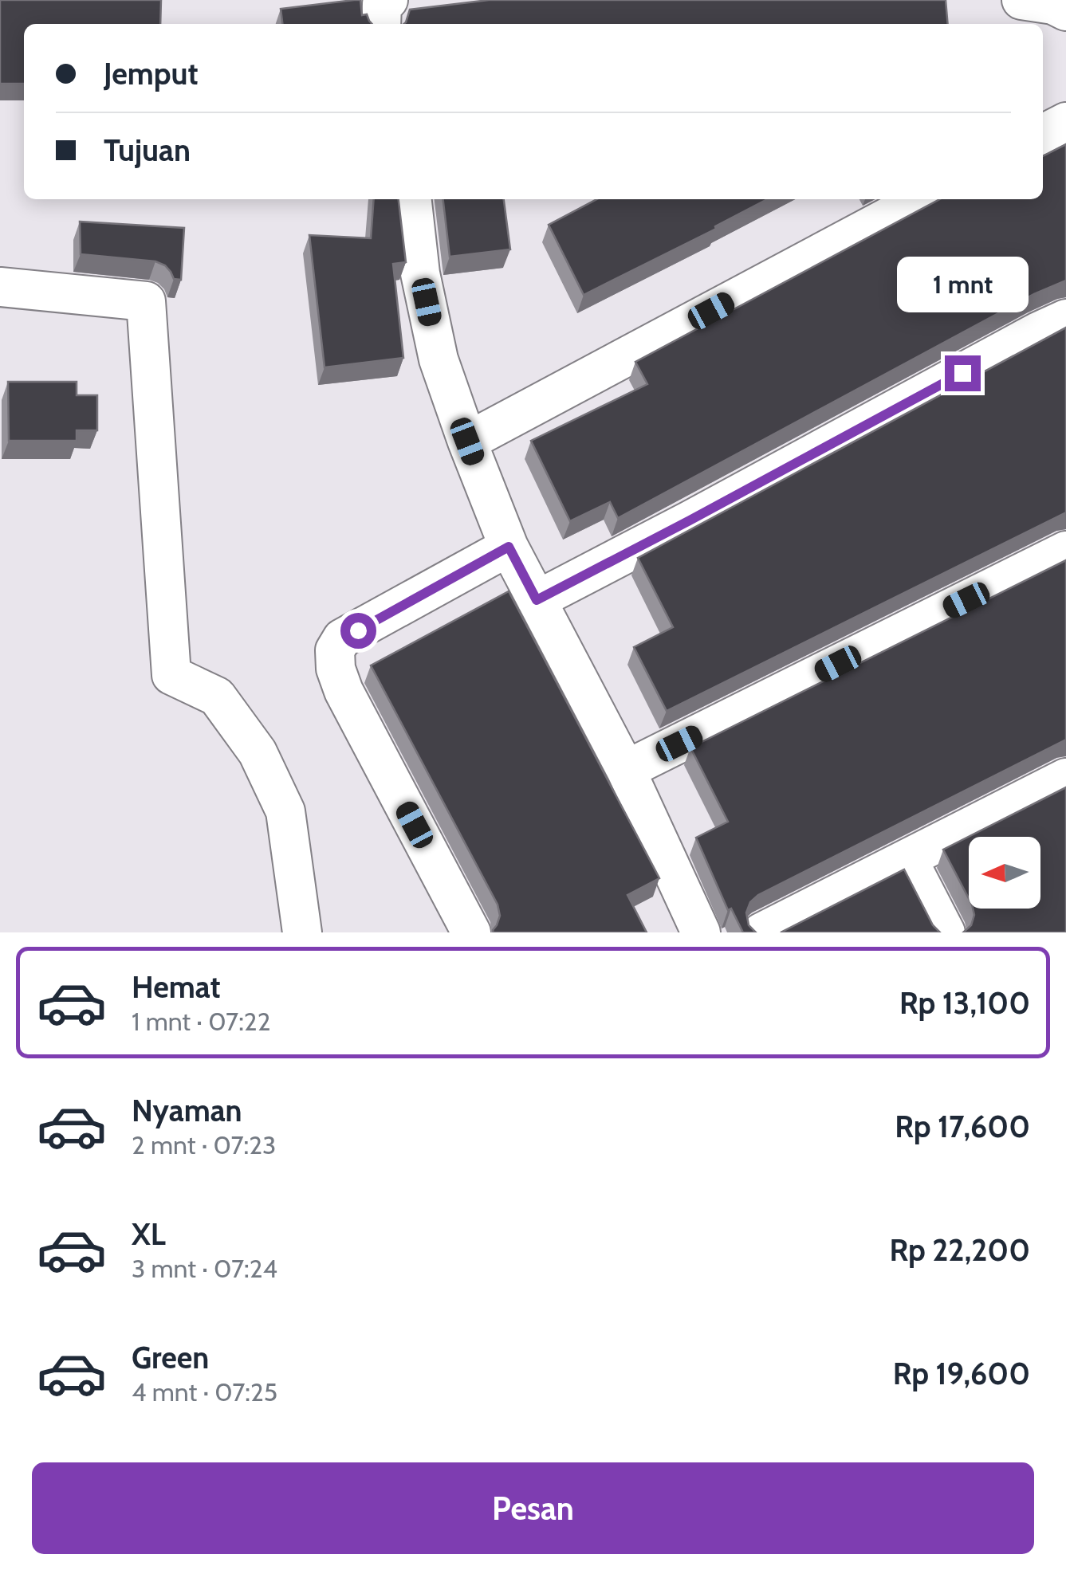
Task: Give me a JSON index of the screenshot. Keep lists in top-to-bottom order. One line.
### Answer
{"north":"left","page":{"banner":["Jemput","Tujuan"],"bubble":"1 mnt","list":[{"name":"Hemat","note":"1 mnt · 07:22","value":"Rp 13,100"},{"name":"Nyaman","note":"2 mnt · 07:23","value":"Rp 17,600"},{"name":"XL","note":"3 mnt · 07:24","value":"Rp 22,200"},{"name":"Green","note":"4 mnt · 07:25","value":"Rp 19,600"}],"buttons":"Pesan"}}
